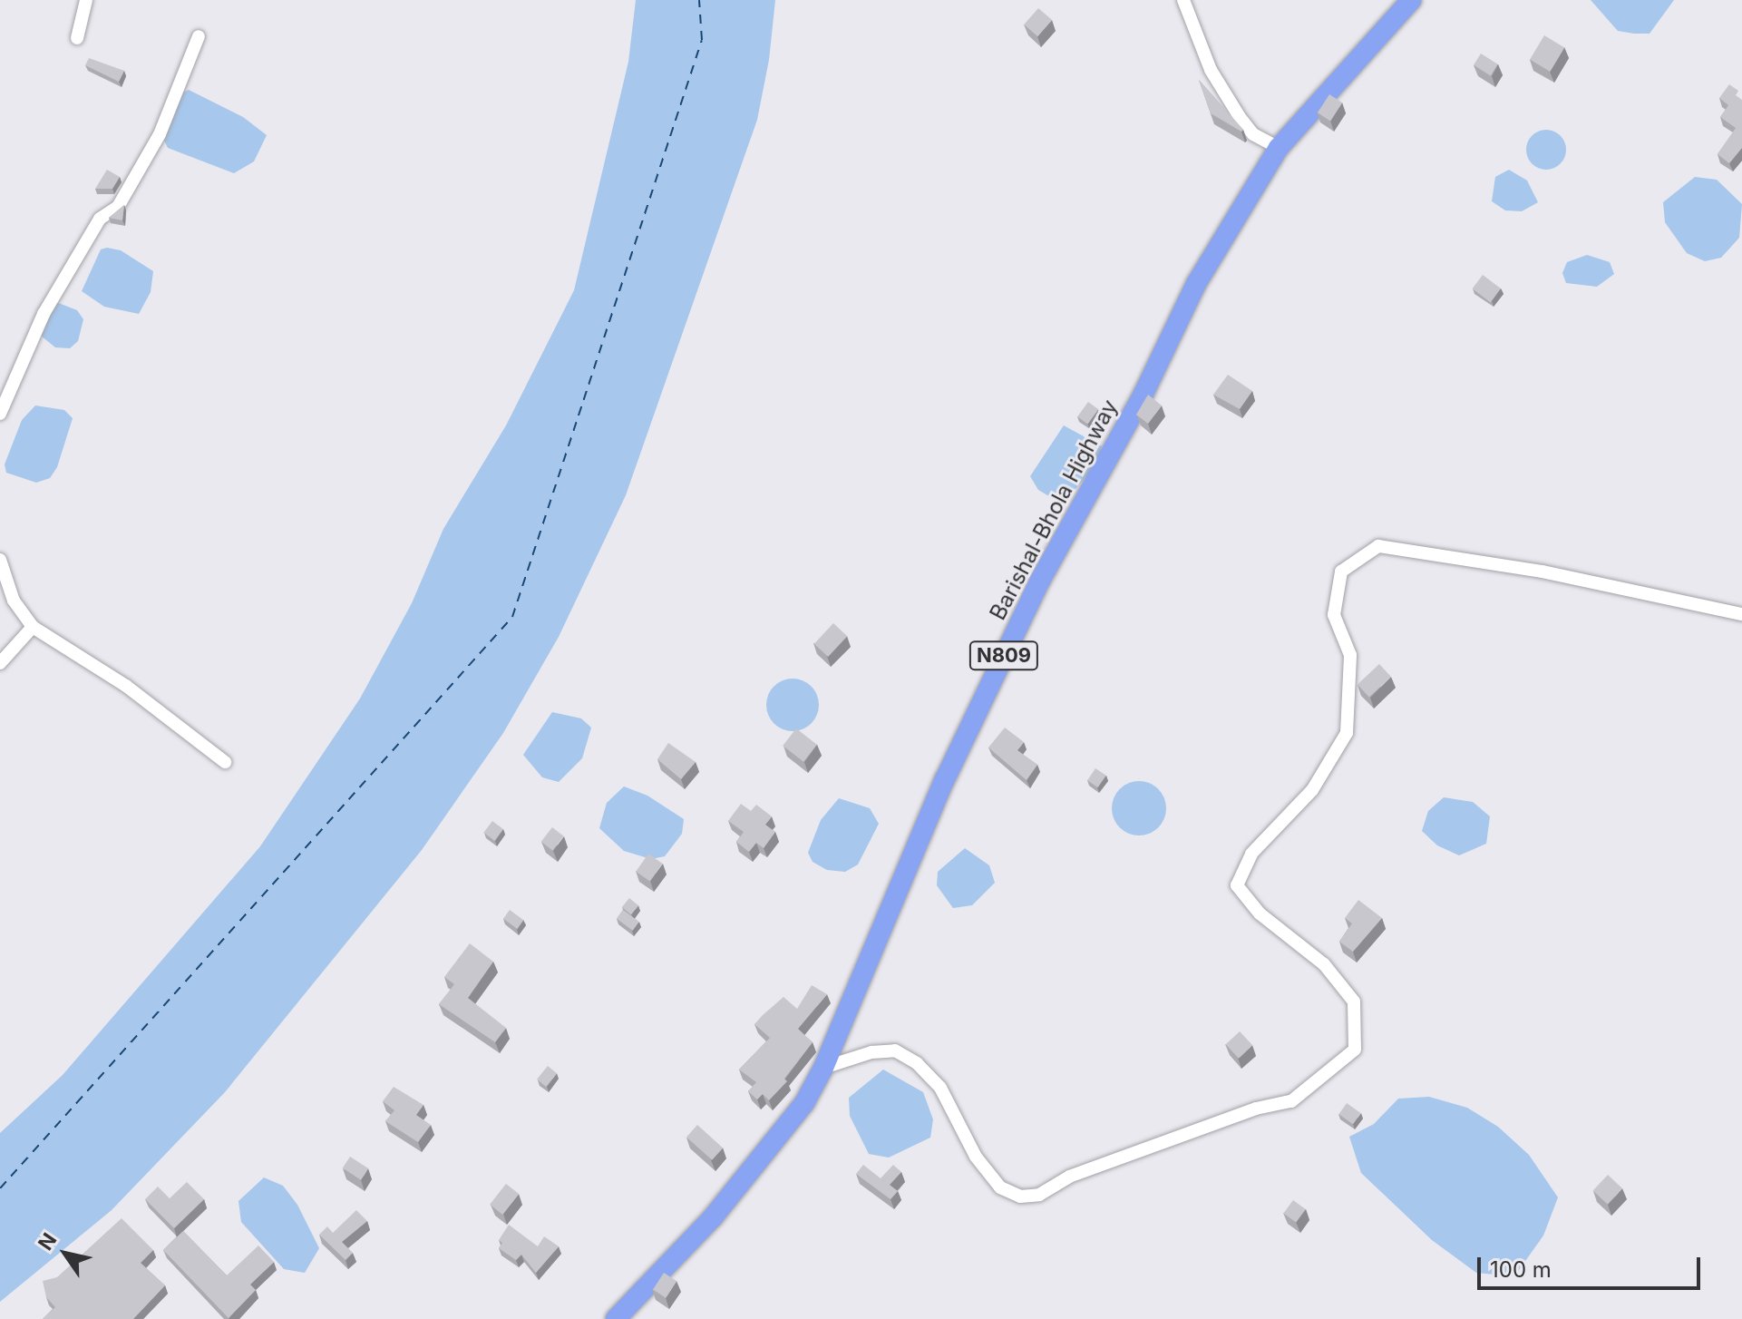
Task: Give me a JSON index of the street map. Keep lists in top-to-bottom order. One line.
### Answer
{"streets":{"highway":["Barishal-Bhola Highway","N809"]},"scale_bar":"100 m","north":"top left"}
